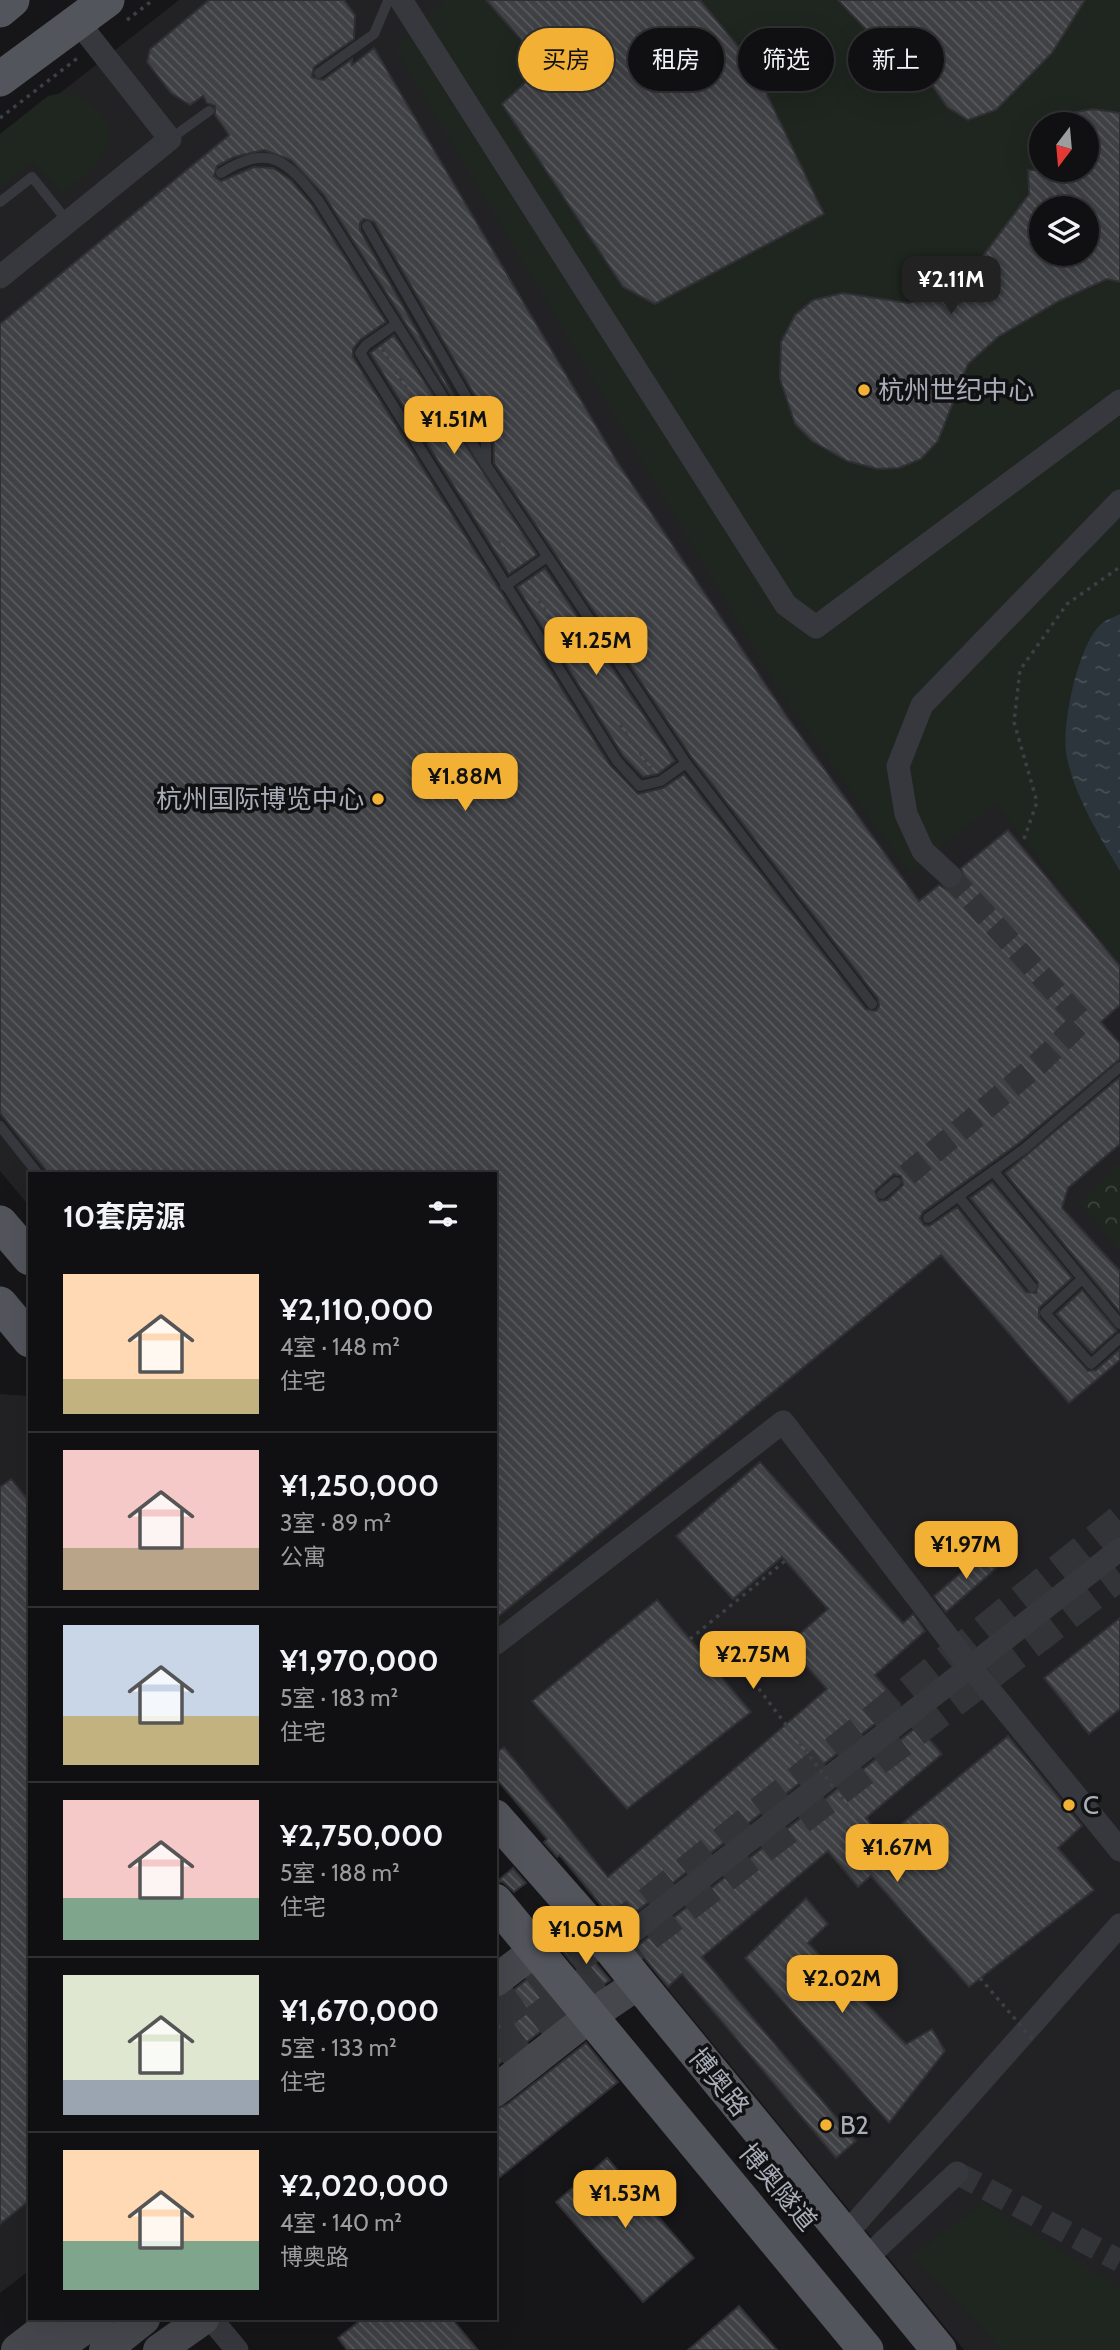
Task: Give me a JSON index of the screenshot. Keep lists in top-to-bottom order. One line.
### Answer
{"streets":{"main road":["博奥路","博奥隧道"]},"crossings":[["博奥路","博奥隧道"]],"places":["杭州世纪中心","杭州国际博览中心","C","B2"],"north":"bottom","page":{"chip":["买房","租房","筛选","新上"],"price":["¥2.11M","¥1.51M","¥1.25M","¥1.88M","¥1.97M","¥2.75M","¥1.67M","¥1.05M","¥2.02M","¥1.53M"],"heading":"10套房源","list":[{"name":"¥2,110,000","note":"4室 · 148 m² · 住宅"},{"name":"¥1,250,000","note":"3室 · 89 m² · 公寓"},{"name":"¥1,970,000","note":"5室 · 183 m² · 住宅"},{"name":"¥2,750,000","note":"5室 · 188 m² · 住宅"},{"name":"¥1,670,000","note":"5室 · 133 m² · 住宅"},{"name":"¥2,020,000","note":"4室 · 140 m² · 博奥路"}]}}
